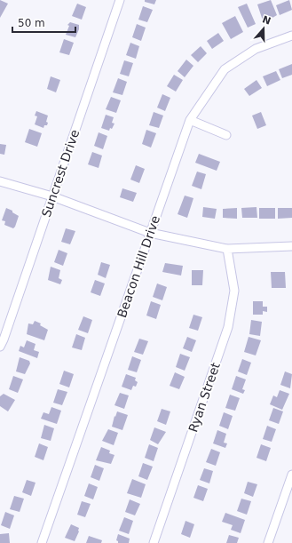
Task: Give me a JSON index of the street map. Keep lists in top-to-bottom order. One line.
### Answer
{"streets":{"street":["Suncrest Drive","Beacon Hill Drive","Ryan Street"]},"scale_bar":"50 m","north":"top"}
